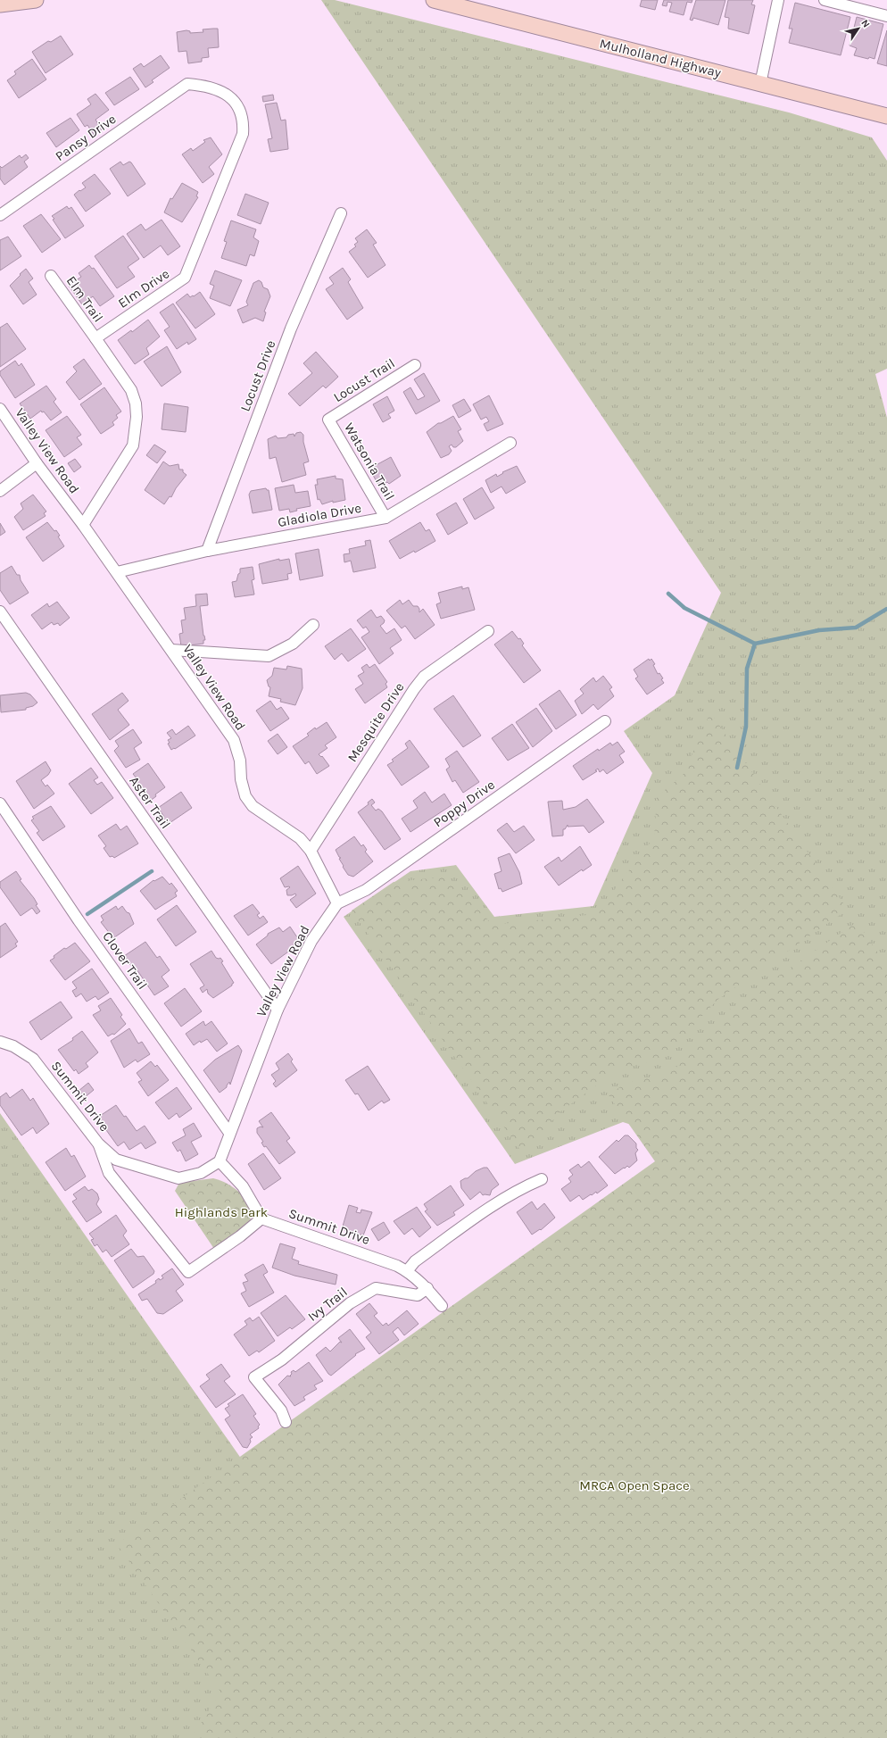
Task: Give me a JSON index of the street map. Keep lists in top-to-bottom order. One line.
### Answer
{"streets":{"main road":["Mulholland Highway"],"street":["Pansy Drive","Elm Drive","Elm Trail","Locust Drive","Locust Trail","Valley View Road","Watsonia Trail","Gladiola Drive","Mesquite Drive","Aster Trail","Poppy Drive","Clover Trail","Summit Drive","Ivy Trail"]},"crossings":[["Pansy Drive","Elm Drive"],["Elm Drive","Elm Trail"],["Locust Drive","Gladiola Drive"],["Locust Trail","Watsonia Trail"],["Valley View Road","Gladiola Drive"],["Valley View Road","Mesquite Drive"],["Valley View Road","Aster Trail"],["Valley View Road","Poppy Drive"],["Valley View Road","Clover Trail"],["Valley View Road","Summit Drive"],["Watsonia Trail","Gladiola Drive"],["Summit Drive","Ivy Trail"]],"parks":["Highlands Park","MRCA Open Space"],"north":"top right"}
